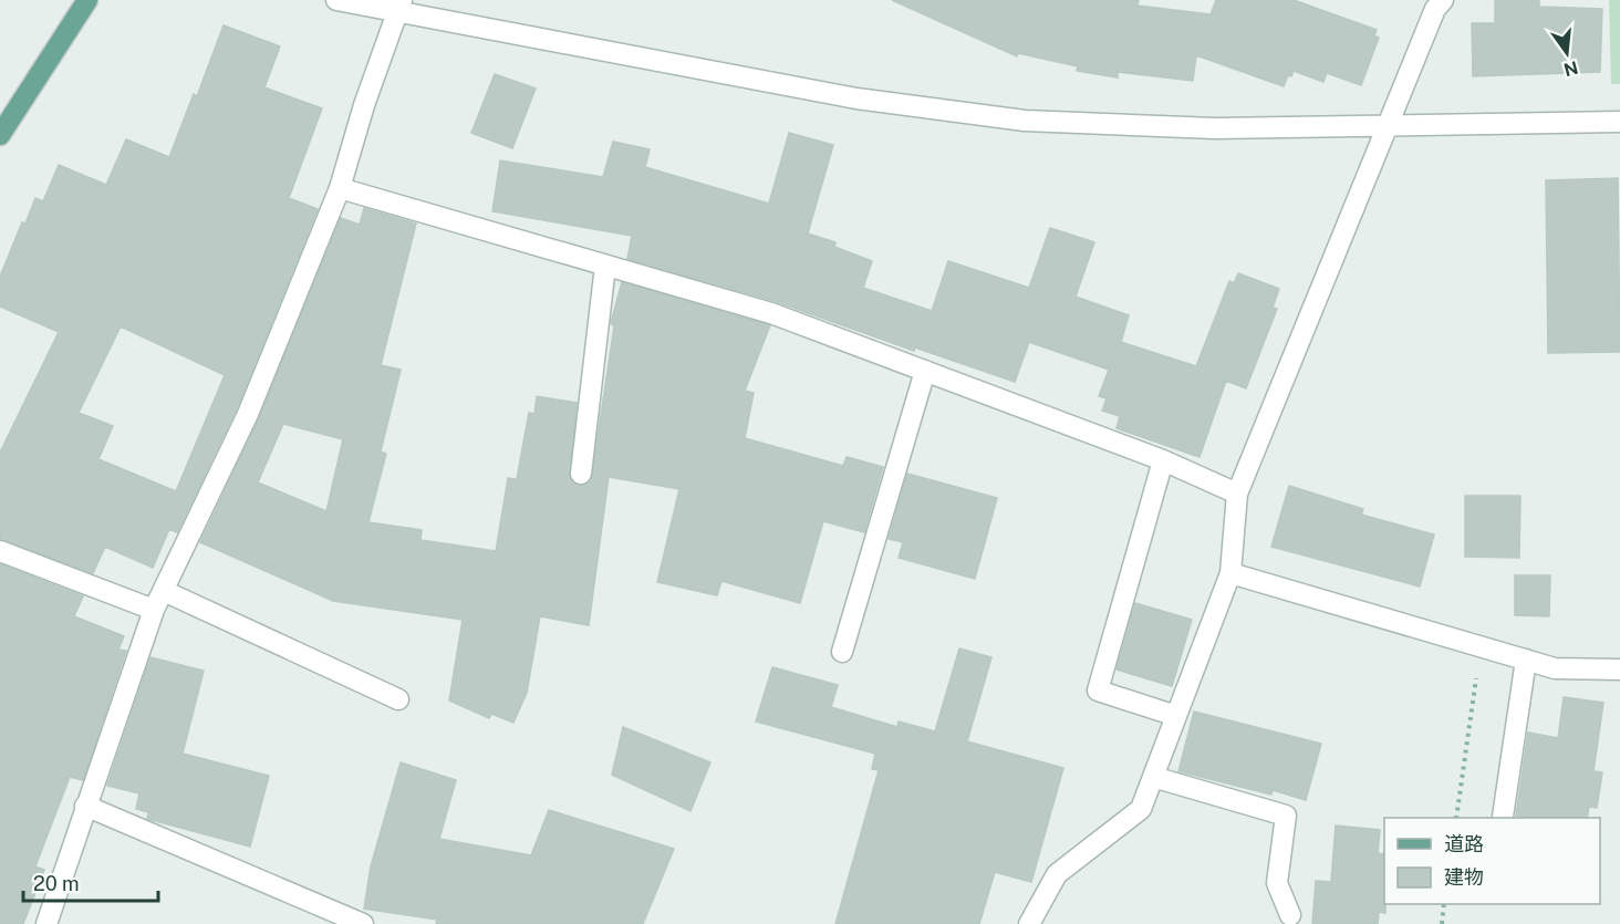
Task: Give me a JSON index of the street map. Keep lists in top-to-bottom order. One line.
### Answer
{"legend":["道路","建物"],"scale_bar":"20 m","north":"bottom"}
